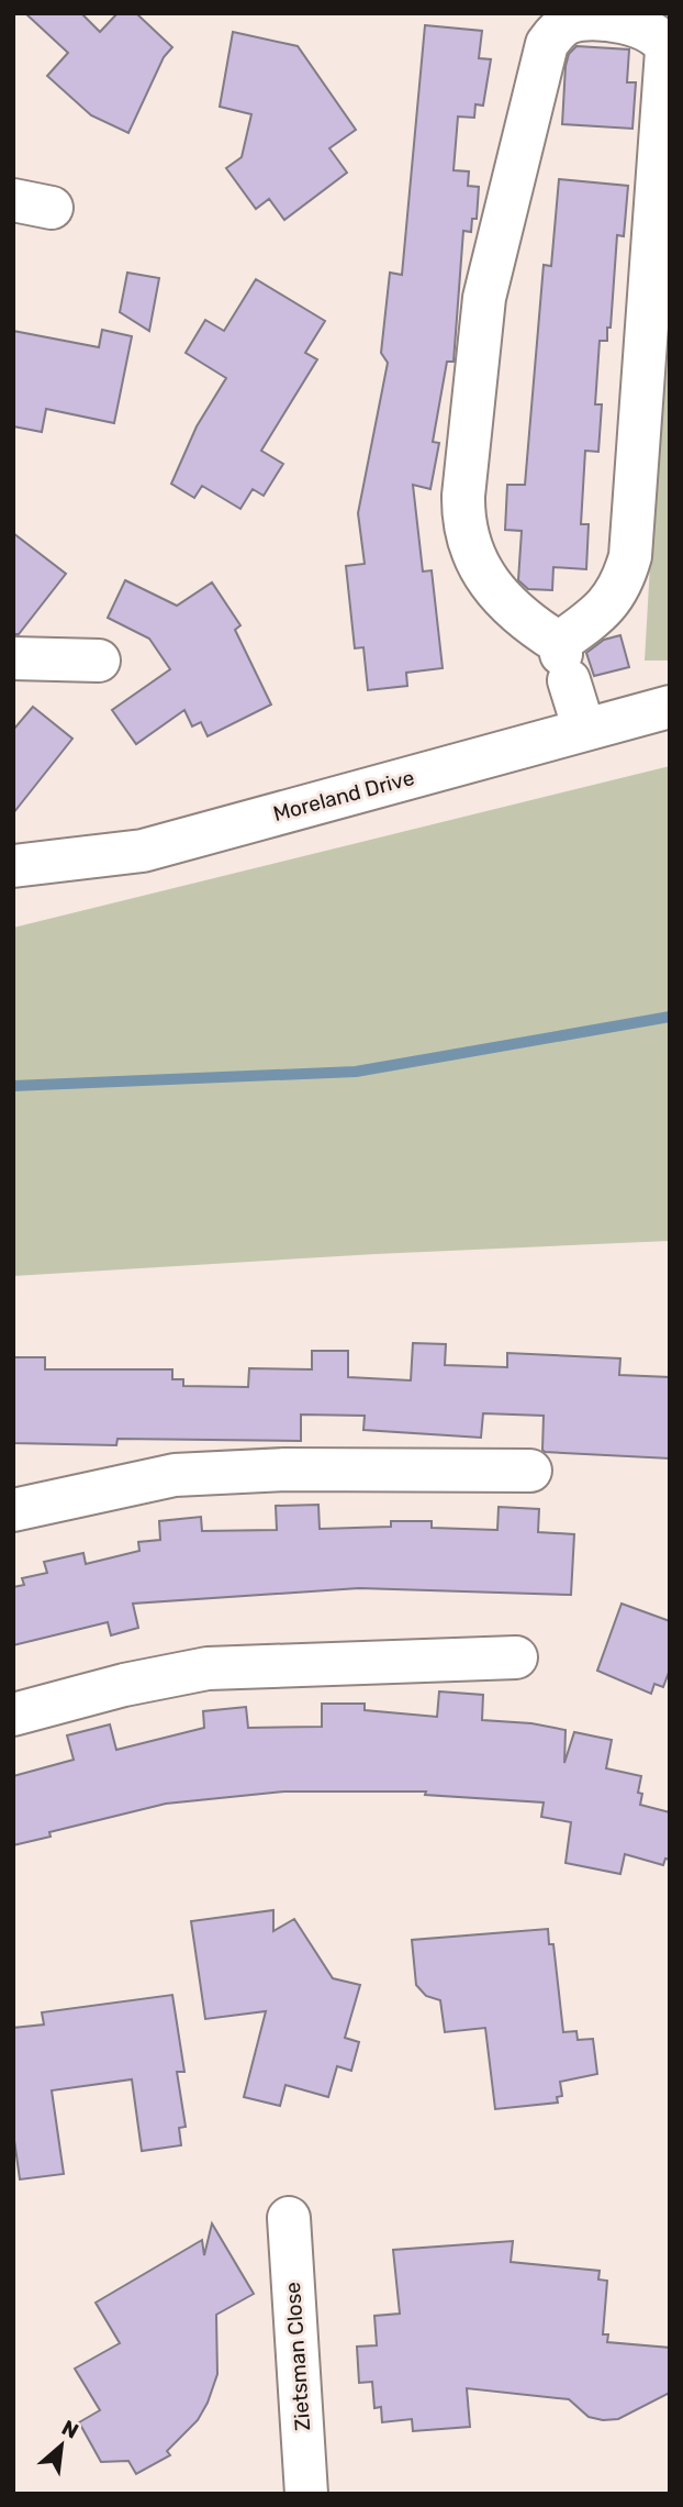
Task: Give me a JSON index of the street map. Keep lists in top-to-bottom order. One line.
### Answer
{"streets":{"street":["Moreland Drive","Zietsman Close"]},"north":"top right"}
